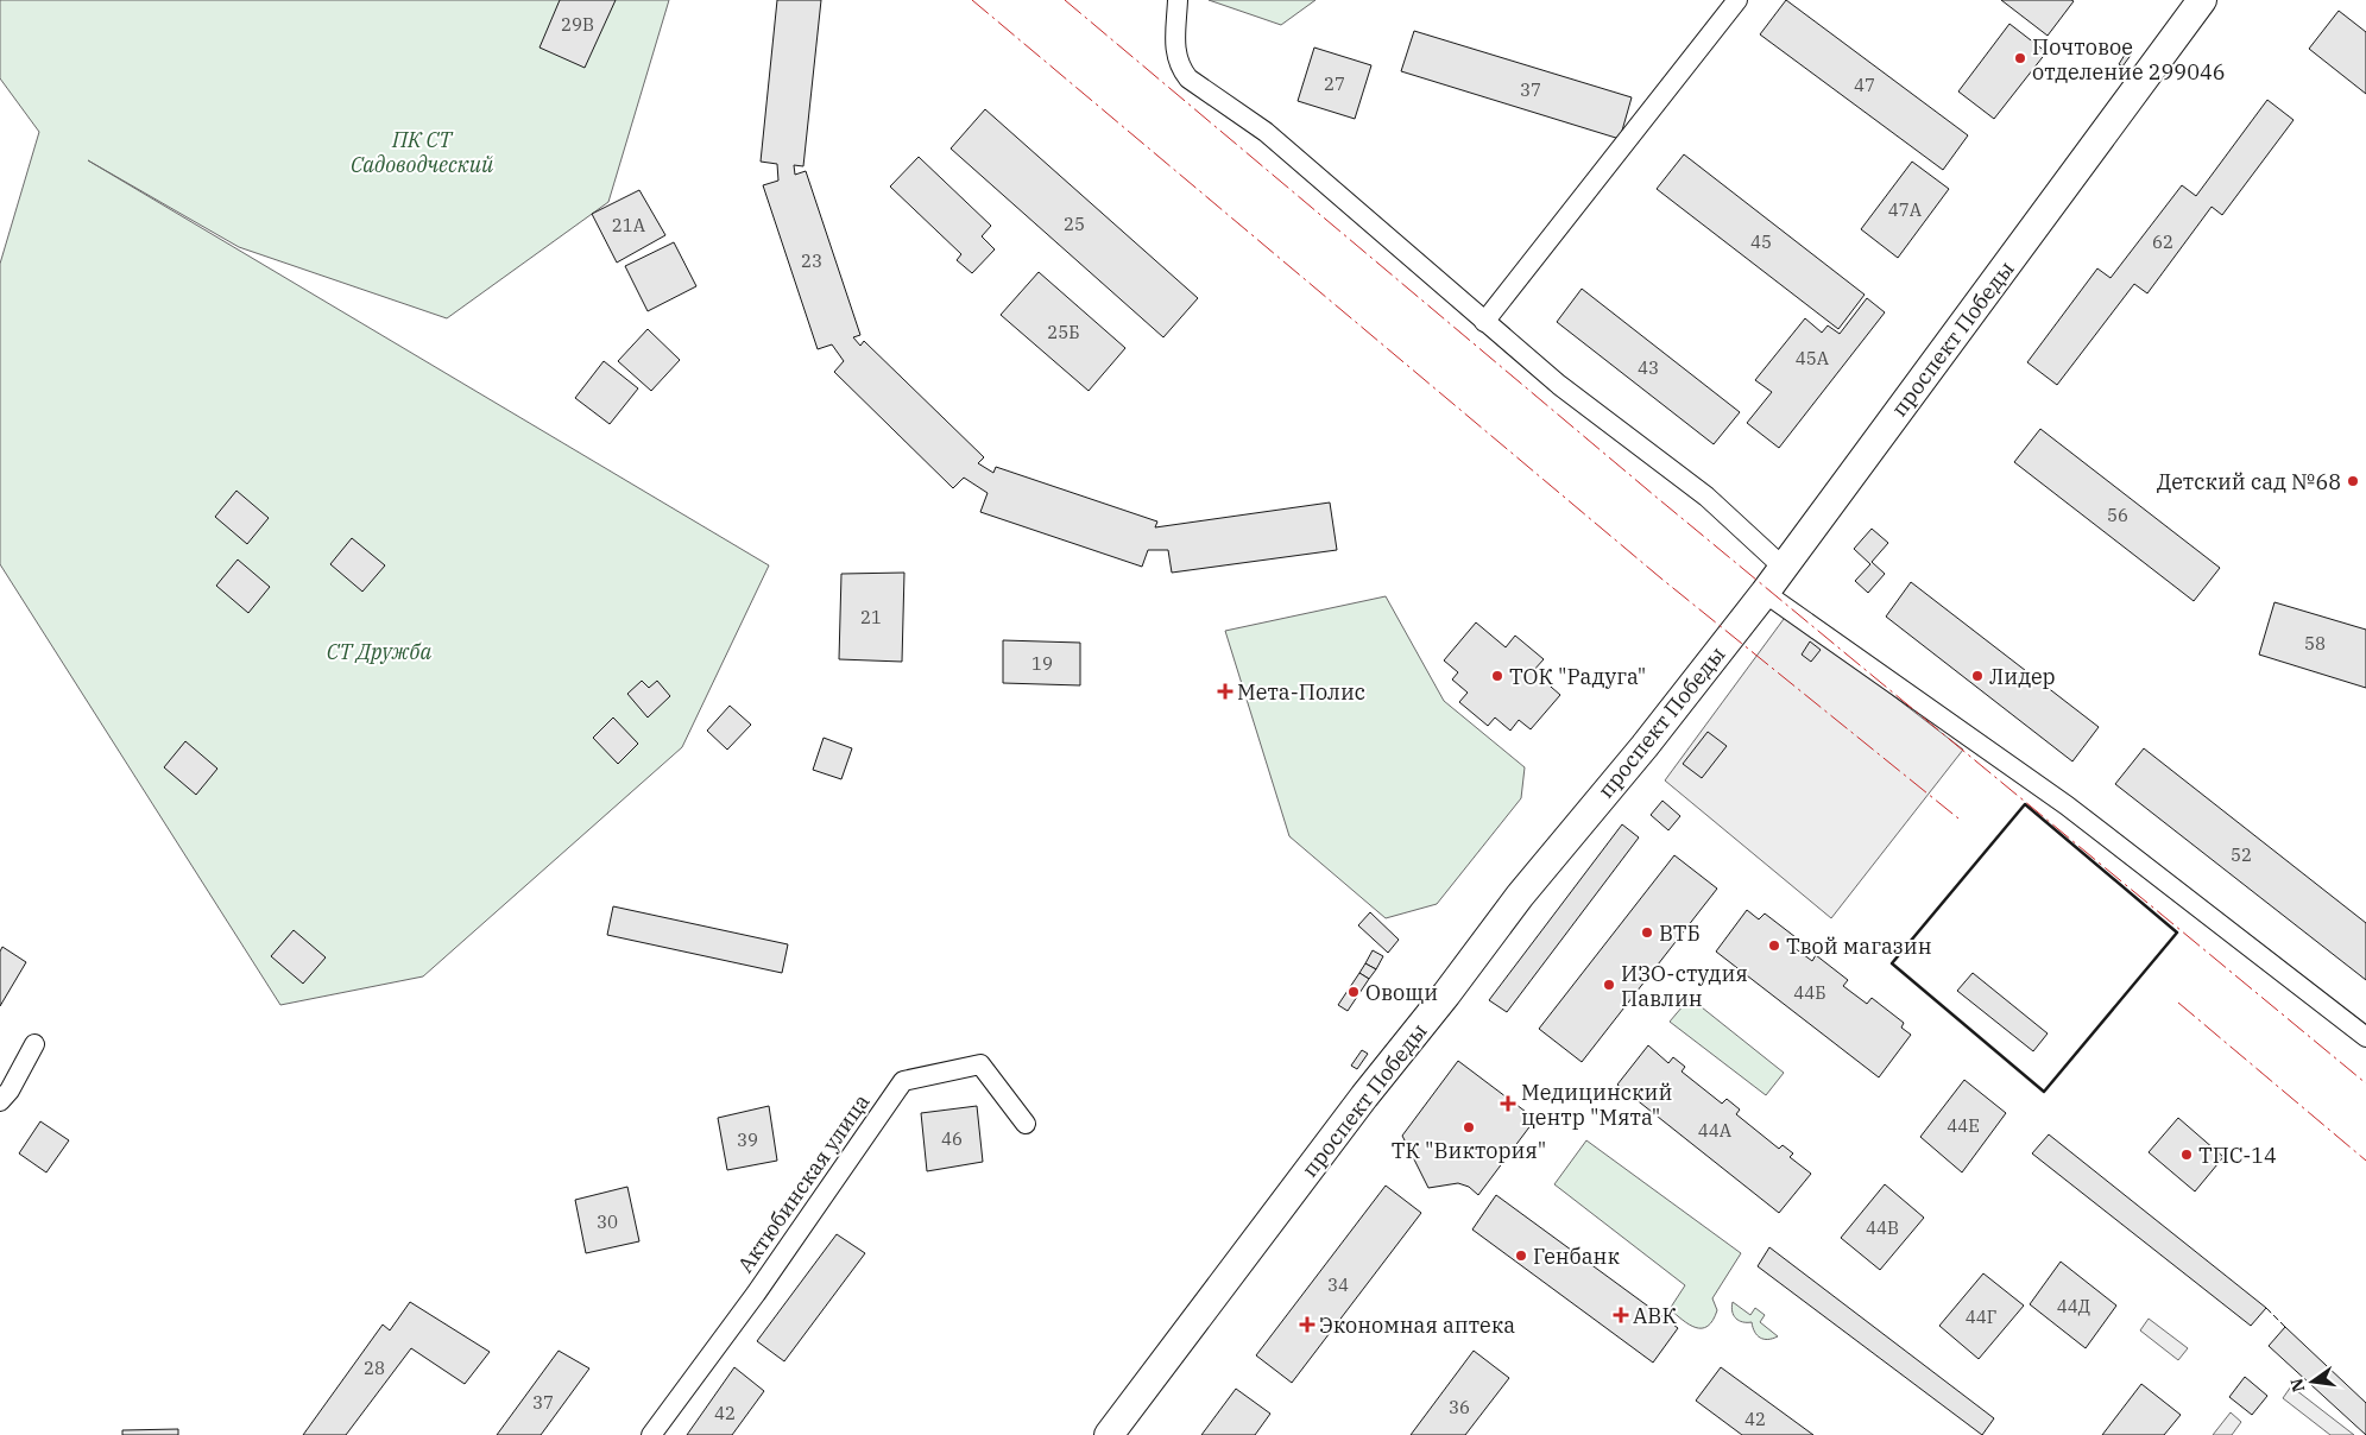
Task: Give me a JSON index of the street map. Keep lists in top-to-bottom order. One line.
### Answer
{"streets":{"street":["проспект Победы","Актюбинская улица"]},"parks":["ПК СТ Садоводческий","СТ Дружба"],"places":{"other":["Почтовое отделение 299046","Детский сад №68","ТОК \"Радуга\"","Лидер","ВТБ","Твой магазин","ИЗО-студия Павлин","Овощи","ТК \"Виктория\"","ТПС-14","Генбанк"],"health":["Мета-Полис","Медицинский центр \"Мята\"","АВК","Экономная аптека"]},"house_numbers":["29В","27","47","37","47А","25","21А","45","62","23","25Б","45А","43","56","21","58","19","52","44Б","44Е","44А","46","39","30","44В","34","44Д","44Г","28","37","36","42","42"],"north":"left"}
